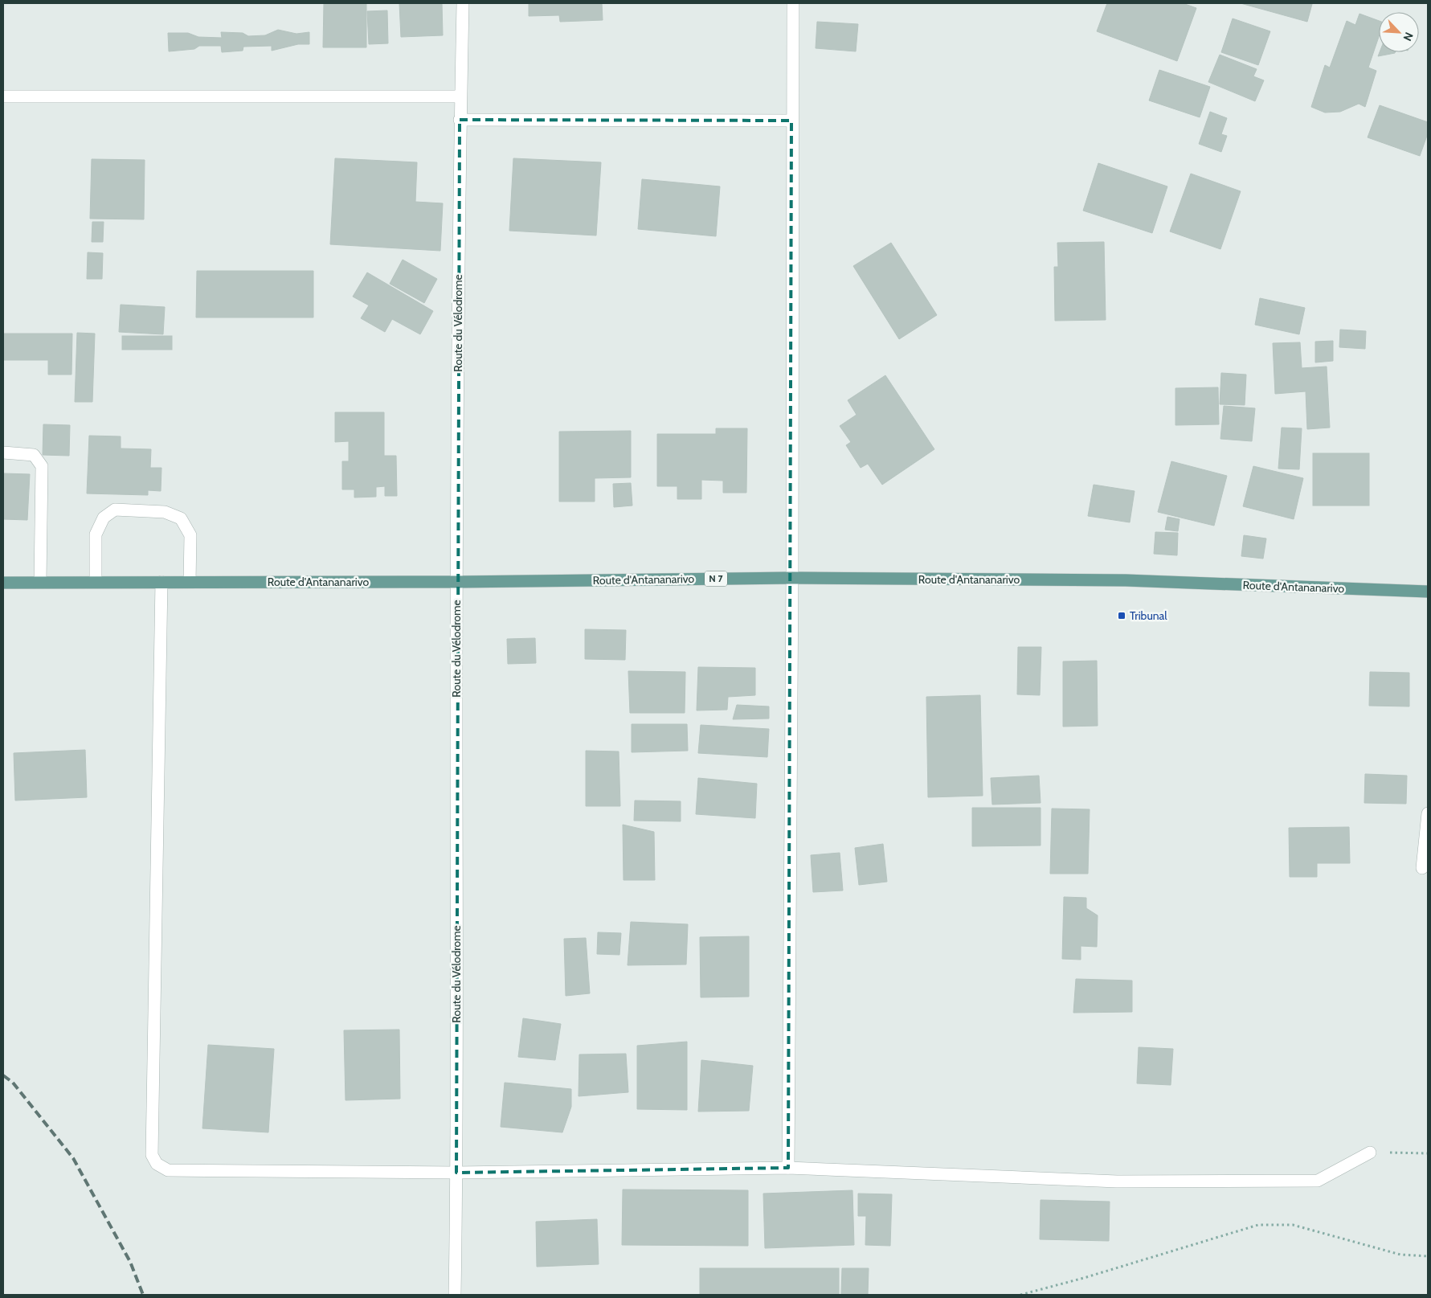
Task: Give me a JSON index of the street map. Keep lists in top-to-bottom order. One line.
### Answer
{"streets":{"main road":["N 7","Route d'Antananarivo"],"street":["Route du Vélodrome"]},"crossings":[["Route du Vélodrome","Route d'Antananarivo"]],"places":{"transit":["Tribunal"]},"north":"bottom right"}
